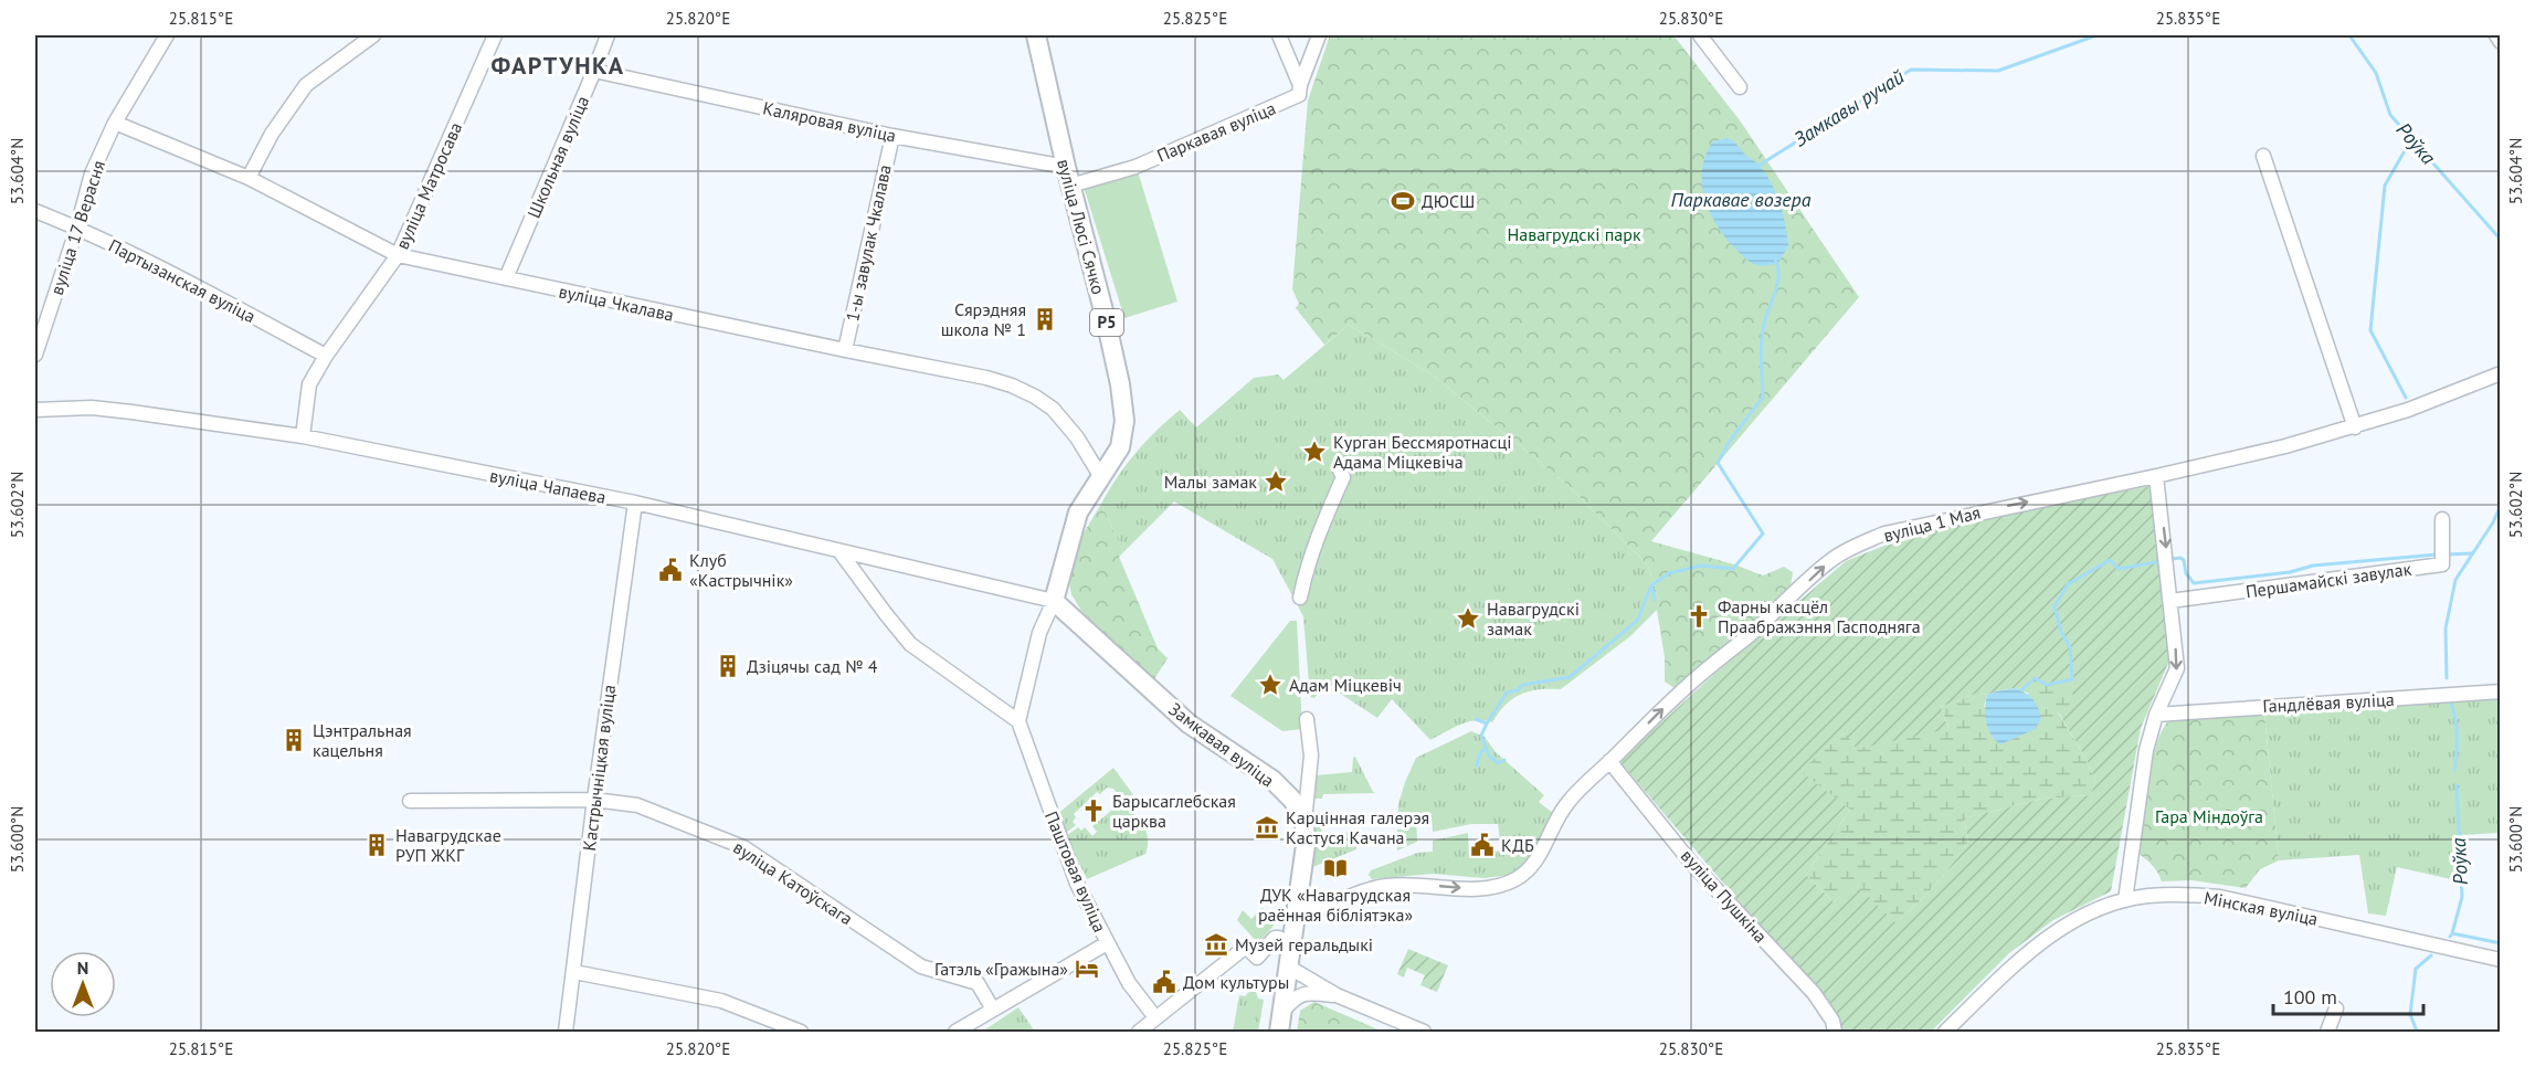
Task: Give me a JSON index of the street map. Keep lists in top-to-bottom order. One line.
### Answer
{"streets":{"main road":["вуліца Люсі Сячко","Р5","Замкавая вуліца"],"street":["Каляровая вуліца","Паркавая вуліца","Школьная вуліца","вуліца Матросава","вуліца 17 Верасня","1-ы завулак Чкалава","Партызанская вуліца","вуліца Чкалава","вуліца Чапаева","вуліца 1 Мая","Першамайскі завулак","Гандлёвая вуліца","Кастрычніцкая вуліца","Паштовая вуліца","вуліца Катоўскага","вуліца Пушкіна","Мінская вуліца"]},"crossings":[["Каляровая вуліца","Школьная вуліца"],["Каляровая вуліца","вуліца Люсі Сячко"],["Каляровая вуліца","1-ы завулак Чкалава"],["Паркавая вуліца","вуліца Люсі Сячко"],["Школьная вуліца","вуліца Чкалава"],["вуліца Матросава","Партызанская вуліца"],["вуліца Матросава","вуліца Чкалава"],["вуліца Матросава","вуліца Чапаева"],["вуліца Люсі Сячко","вуліца Чкалава"],["вуліца Люсі Сячко","вуліца Чапаева"],["вуліца Люсі Сячко","Замкавая вуліца"],["вуліца 17 Верасня","Партызанская вуліца"],["вуліца 17 Верасня","вуліца Чкалава"],["1-ы завулак Чкалава","вуліца Чкалава"],["вуліца Чапаева","Замкавая вуліца"],["вуліца Чапаева","Кастрычніцкая вуліца"],["вуліца 1 Мая","вуліца Пушкіна"],["Кастрычніцкая вуліца","вуліца Катоўскага"]],"one_way":["вуліца 1 Мая"],"districts":["ФАРТУНКА"],"water":["Замкавы ручай","Роўка","Паркавае возера"],"parks":["Навагрудскі парк","Гара Міндоўга"],"places":{"sports":["ДЮСШ"],"building":["Сярэдняя школа № 1","Дзіцячы сад № 4","Цэнтральная кацельня","Навагрудскае РУП ЖКГ"],"place":["Курган Бессмяротнасці Адама Міцкевіча","Малы замак","Навагрудскі замак","Адам Міцкевіч"],"public building":["Клуб «Кастрычнік»","КДБ","Дом культуры"],"church":["Фарны касцёл Праабражэння Гасподняга","Барысаглебская царква"],"museum":["Карцінная галерэя Кастуся Качана","Музей геральдыкі"],"library":["ДУК «Навагрудская раённая бібліятэка»"],"hotel":["Гатэль «Гражына»"]},"scale_bar":"100 m","north":"top","coordinates":["25.815°E","25.820°E","25.825°E","25.830°E","25.835°E","53.604°N","53.602°N","53.600°N"]}
